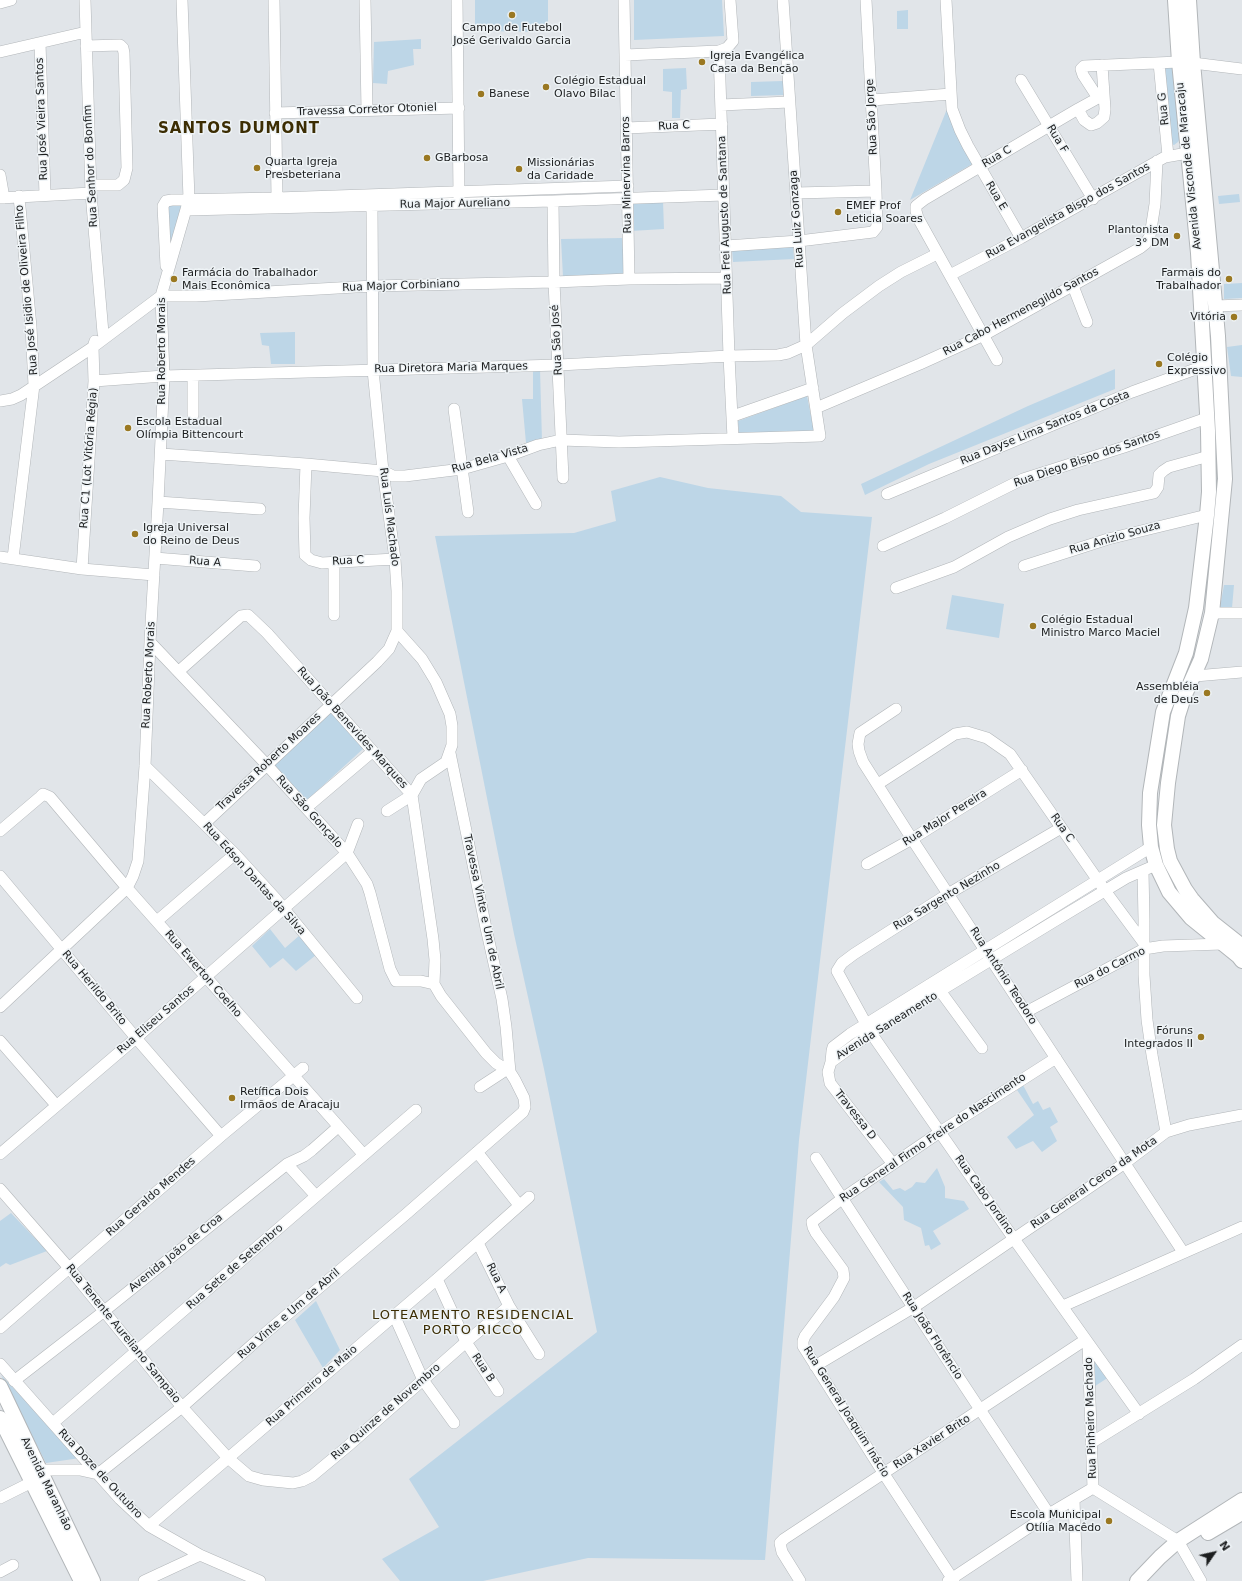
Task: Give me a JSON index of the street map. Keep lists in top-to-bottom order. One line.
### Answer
{"streets":{"main road":["Avenida Visconde de Maracaju","Avenida Maranhão"],"street":["Rua G","Travessa Corretor Otoniel","Rua São Jorge","Rua José Vieira Santos","Rua C","Rua F","Rua Senhor do Bonfim","Rua Minervina Barros","Rua E","Rua Major Aureliano","Rua Evangelista Bispo dos Santos","Rua Frei Augusto de Santana","Rua Luiz Gonzaga","Rua Major Corbiniano","Rua José Isidio de Oliveira Filho","Rua Cabo Hermenegildo Santos","Rua São José","Rua Roberto Morais","Rua Diretora Maria Marques","Rua Dayse Lima Santos da Costa","Rua C1 (Lot Vitória Régia)","Rua Bela Vista","Rua Diego Bispo dos Santos","Rua Luís Machado","Rua Anizio Souza","Rua A","Rua João Benevides Marques","Travessa Roberto Moares","Rua São Gonçalo","Rua Major Pereira","Rua Edson Dantas da Silva","Rua Sargento Nezinho","Travessa Vinte e Um de Abril","Rua do Carmo","Rua Ewerton Coelho","Rua Antônio Teodoro","Rua Herildo Brito","Rua Eliseu Santos","Avenida Saneamento","Travessa D","Rua General Firmo Freire do Nascimento","Rua General Ceroa da Mota","Rua Cabo Jordino","Rua Geraldo Mendes","Avenida João de Croa","Rua Sete de Setembro","Rua Vinte e Um de Abril","Rua Tenente Aureliano Sampaio","Rua João Florêncio","Rua B","Rua Primeiro de Maio","Rua Quinze de Novembro","Rua General Joaquim Inácio","Rua Pinheiro Machado","Rua Xavier Brito","Rua Doze de Outubro"]},"crossings":[["Rua G","Rua Evangelista Bispo dos Santos"],["Rua São Jorge","Rua Luiz Gonzaga"],["Rua C","Rua F"],["Rua C","Rua Minervina Barros"],["Rua C","Rua E"],["Rua C","Rua Frei Augusto de Santana"],["Rua C","Rua Diretora Maria Marques"],["Rua C","Rua Bela Vista"],["Rua C","Rua Luís Machado"],["Rua C","Rua Major Pereira"],["Rua C","Rua Sargento Nezinho"],["Rua C","Rua do Carmo"],["Rua C","Rua Antônio Teodoro"],["Rua C","Avenida Saneamento"],["Rua F","Rua Evangelista Bispo dos Santos"],["Avenida Visconde de Maracaju","Rua Evangelista Bispo dos Santos"],["Avenida Visconde de Maracaju","Rua Dayse Lima Santos da Costa"],["Avenida Visconde de Maracaju","Rua Diego Bispo dos Santos"],["Avenida Visconde de Maracaju","Rua Anizio Souza"],["Avenida Visconde de Maracaju","Rua do Carmo"],["Avenida Visconde de Maracaju","Avenida Saneamento"],["Rua Minervina Barros","Rua Major Aureliano"],["Rua Minervina Barros","Rua Major Corbiniano"],["Rua E","Rua Evangelista Bispo dos Santos"],["Rua Major Aureliano","Rua Frei Augusto de Santana"],["Rua Major Aureliano","Rua São José"],["Rua Major Aureliano","Rua Luís Machado"],["Rua Evangelista Bispo dos Santos","Rua Cabo Hermenegildo Santos"],["Rua Frei Augusto de Santana","Rua Major Corbiniano"],["Rua Frei Augusto de Santana","Rua Diretora Maria Marques"],["Rua Frei Augusto de Santana","Rua Bela Vista"],["Rua Luiz Gonzaga","Rua Cabo Hermenegildo Santos"],["Rua Luiz Gonzaga","Rua Diretora Maria Marques"],["Rua Luiz Gonzaga","Rua Bela Vista"],["Rua Major Corbiniano","Rua São José"],["Rua Major Corbiniano","Rua Roberto Morais"],["Rua Major Corbiniano","Rua Luís Machado"],["Rua São José","Rua Diretora Maria Marques"],["Rua São José","Rua Bela Vista"],["Rua Roberto Morais","Rua Diretora Maria Marques"],["Rua Roberto Morais","Rua Bela Vista"],["Rua Roberto Morais","Rua A"],["Rua Roberto Morais","Rua São Gonçalo"],["Rua Roberto Morais","Rua Edson Dantas da Silva"],["Rua Roberto Morais","Rua Ewerton Coelho"],["Rua Roberto Morais","Rua Herildo Brito"],["Rua Diretora Maria Marques","Rua C1 (Lot Vitória Régia)"],["Rua Diretora Maria Marques","Rua Luís Machado"],["Rua Bela Vista","Rua Luís Machado"],["Rua Luís Machado","Travessa Roberto Moares"],["Rua A","Rua Primeiro de Maio"],["Rua A","Rua Quinze de Novembro"],["Rua João Benevides Marques","Travessa Roberto Moares"],["Rua João Benevides Marques","Rua São Gonçalo"],["Travessa Roberto Moares","Rua São Gonçalo"],["Travessa Roberto Moares","Rua Edson Dantas da Silva"],["Rua São Gonçalo","Rua Eliseu Santos"],["Rua Major Pereira","Rua Antônio Teodoro"],["Rua Edson Dantas da Silva","Rua Eliseu Santos"],["Rua Sargento Nezinho","Rua Antônio Teodoro"],["Rua Sargento Nezinho","Rua Cabo Jordino"],["Travessa Vinte e Um de Abril","Rua Vinte e Um de Abril"],["Rua do Carmo","Rua Antônio Teodoro"],["Rua Ewerton Coelho","Rua Eliseu Santos"],["Rua Ewerton Coelho","Rua Geraldo Mendes"],["Rua Ewerton Coelho","Avenida João de Croa"],["Rua Ewerton Coelho","Rua Sete de Setembro"],["Rua Antônio Teodoro","Avenida Saneamento"],["Rua Antônio Teodoro","Rua General Firmo Freire do Nascimento"],["Rua Antônio Teodoro","Rua General Ceroa da Mota"],["Rua Herildo Brito","Rua Eliseu Santos"],["Rua Herildo Brito","Rua Geraldo Mendes"],["Avenida Saneamento","Travessa D"],["Avenida Saneamento","Rua Cabo Jordino"],["Travessa D","Rua General Firmo Freire do Nascimento"],["Rua General Firmo Freire do Nascimento","Rua Cabo Jordino"],["Rua General Firmo Freire do Nascimento","Rua João Florêncio"],["Rua General Firmo Freire do Nascimento","Rua General Joaquim Inácio"],["Rua General Ceroa da Mota","Rua Cabo Jordino"],["Rua General Ceroa da Mota","Rua João Florêncio"],["Rua General Ceroa da Mota","Rua General Joaquim Inácio"],["Rua Cabo Jordino","Rua Pinheiro Machado"],["Rua Cabo Jordino","Rua Xavier Brito"],["Rua Geraldo Mendes","Rua Tenente Aureliano Sampaio"],["Avenida João de Croa","Rua Tenente Aureliano Sampaio"],["Avenida João de Croa","Rua Doze de Outubro"],["Rua Sete de Setembro","Rua Tenente Aureliano Sampaio"],["Rua Sete de Setembro","Rua Doze de Outubro"],["Rua Vinte e Um de Abril","Rua Tenente Aureliano Sampaio"],["Rua Vinte e Um de Abril","Rua Doze de Outubro"],["Rua Tenente Aureliano Sampaio","Rua Primeiro de Maio"],["Rua Tenente Aureliano Sampaio","Rua Quinze de Novembro"],["Rua João Florêncio","Rua Xavier Brito"],["Rua B","Rua Primeiro de Maio"],["Rua B","Rua Quinze de Novembro"],["Rua Primeiro de Maio","Rua Doze de Outubro"],["Rua General Joaquim Inácio","Rua Xavier Brito"],["Rua Pinheiro Machado","Rua Xavier Brito"]],"districts":["SANTOS DUMONT","LOTEAMENTO RESIDENCIAL PORTO RICCO"],"places":["Campo de Futebol José Gerivaldo Garcia","Igreja Evangélica Casa da Benção","Colégio Estadual Olavo Bilac","Banese","GBarbosa","Quarta Igreja Presbeteriana","Missionárias da Caridade","EMEF Prof Leticia Soares","Plantonista 3° DM","Farmácia do Trabalhador Mais Econômica","Farmais do Trabalhador","Vitória","Colégio Expressivo","Escola Estadual Olímpia Bittencourt","Igreja Universal do Reino de Deus","Colégio Estadual Ministro Marco Maciel","Assembléia de Deus","Fóruns Integrados II","Retífica Dois Irmãos de Aracaju","Escola Municipal Otília Macêdo"],"north":"top right"}
